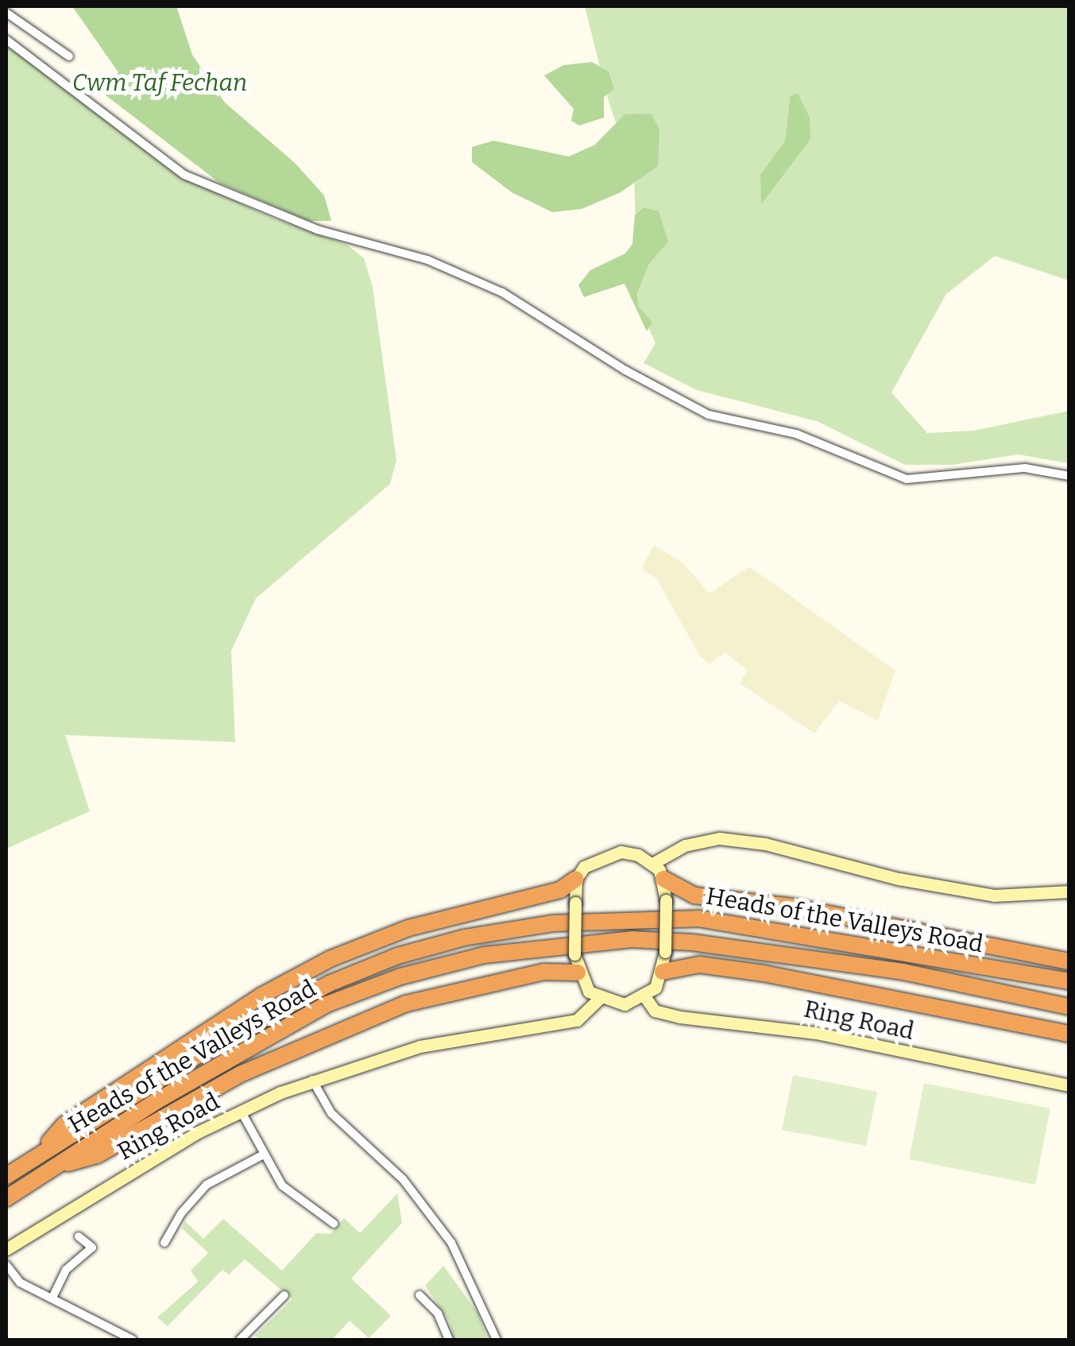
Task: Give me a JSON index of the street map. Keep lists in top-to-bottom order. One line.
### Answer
{"streets":{"highway":["Heads of the Valleys Road"],"street":["Ring Road"]},"parks":["Cwm Taf Fechan"]}
